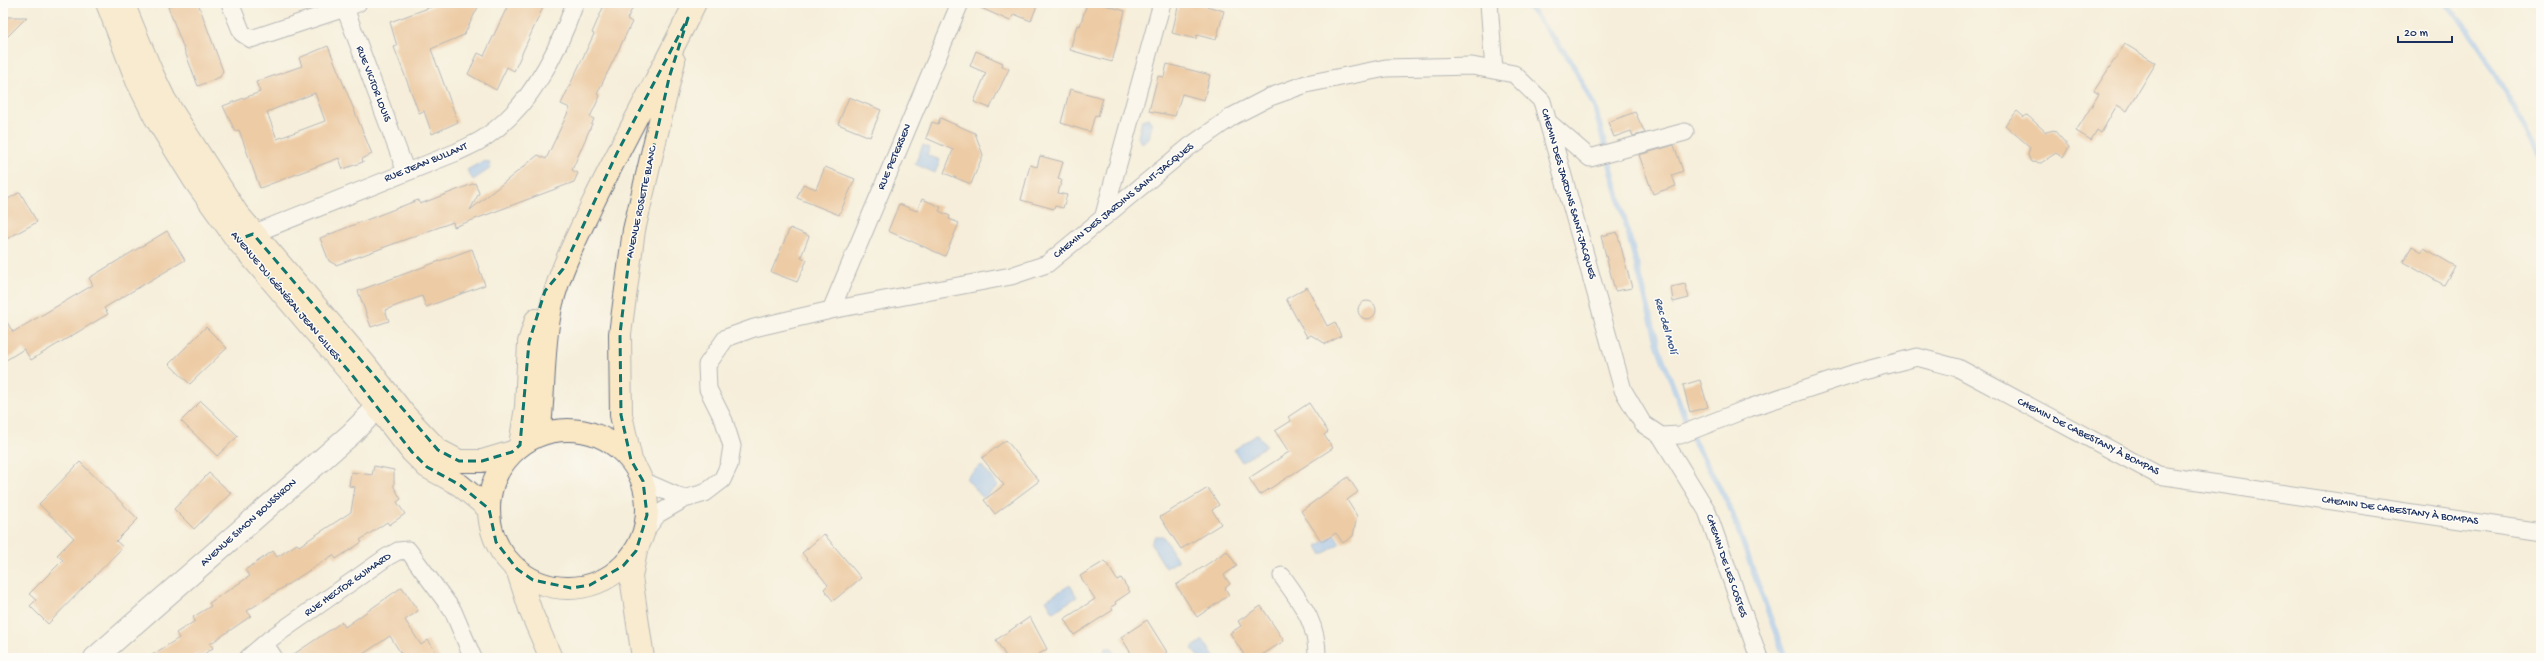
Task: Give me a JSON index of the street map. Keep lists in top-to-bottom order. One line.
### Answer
{"streets":{"main road":["AVENUE ROSETTE BLANC","AVENUE DU GÉNÉRAL JEAN GILLES"],"street":["RUE VICTOR LOUIS","RUE PETERSEN","RUE JEAN BULLANT","CHEMIN DES JARDINS SAINT-JACQUES","CHEMIN DE CABESTANY À BOMPAS","AVENUE SIMON BOUSSIRON","CHEMIN DE LES COSTES","RUE HECTOR GUIMARD"]},"crossings":[["RUE VICTOR LOUIS","RUE JEAN BULLANT"],["RUE PETERSEN","CHEMIN DES JARDINS SAINT-JACQUES"],["RUE JEAN BULLANT","AVENUE DU GÉNÉRAL JEAN GILLES"],["CHEMIN DES JARDINS SAINT-JACQUES","CHEMIN DE CABESTANY À BOMPAS"],["CHEMIN DES JARDINS SAINT-JACQUES","CHEMIN DE LES COSTES"],["AVENUE ROSETTE BLANC","AVENUE DU GÉNÉRAL JEAN GILLES"],["AVENUE DU GÉNÉRAL JEAN GILLES","AVENUE SIMON BOUSSIRON"],["CHEMIN DE CABESTANY À BOMPAS","CHEMIN DE LES COSTES"]],"water":["Rec del Molí"],"scale_bar":"20 m"}
